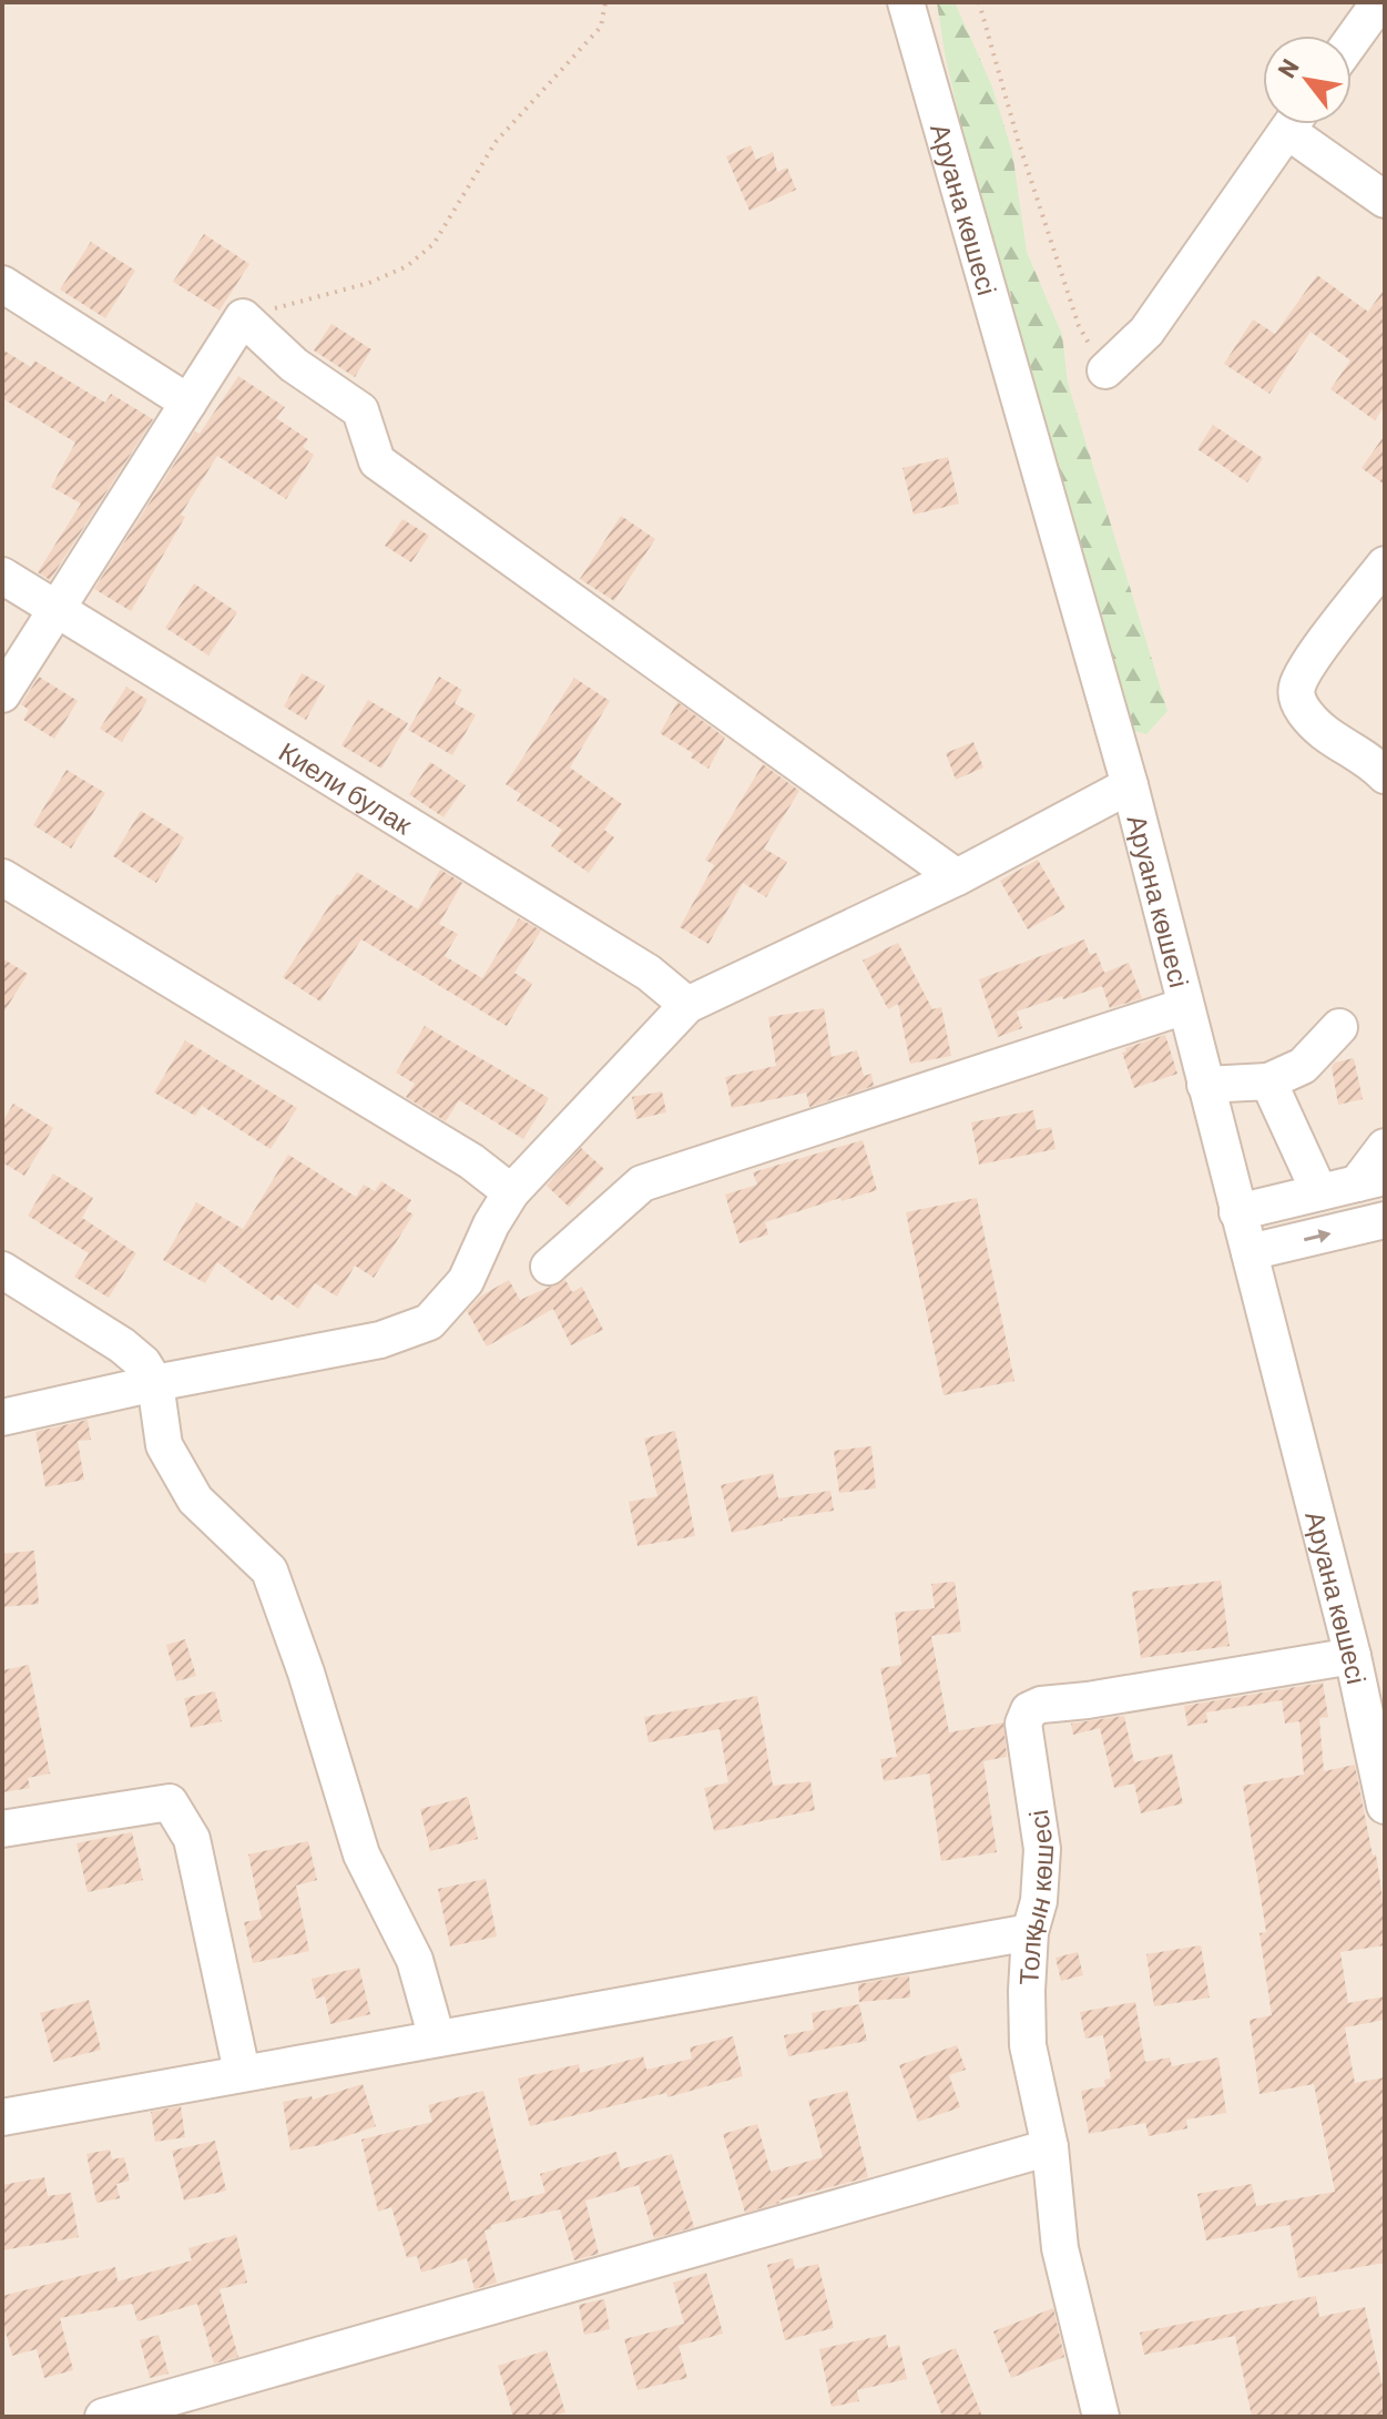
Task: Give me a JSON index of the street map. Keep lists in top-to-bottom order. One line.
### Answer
{"streets":{"street":["Аруана көшесі","Киели булак","Толқын көшесі"]},"crossings":[["Аруана көшесі","Толқын көшесі"]],"north":"top left"}
